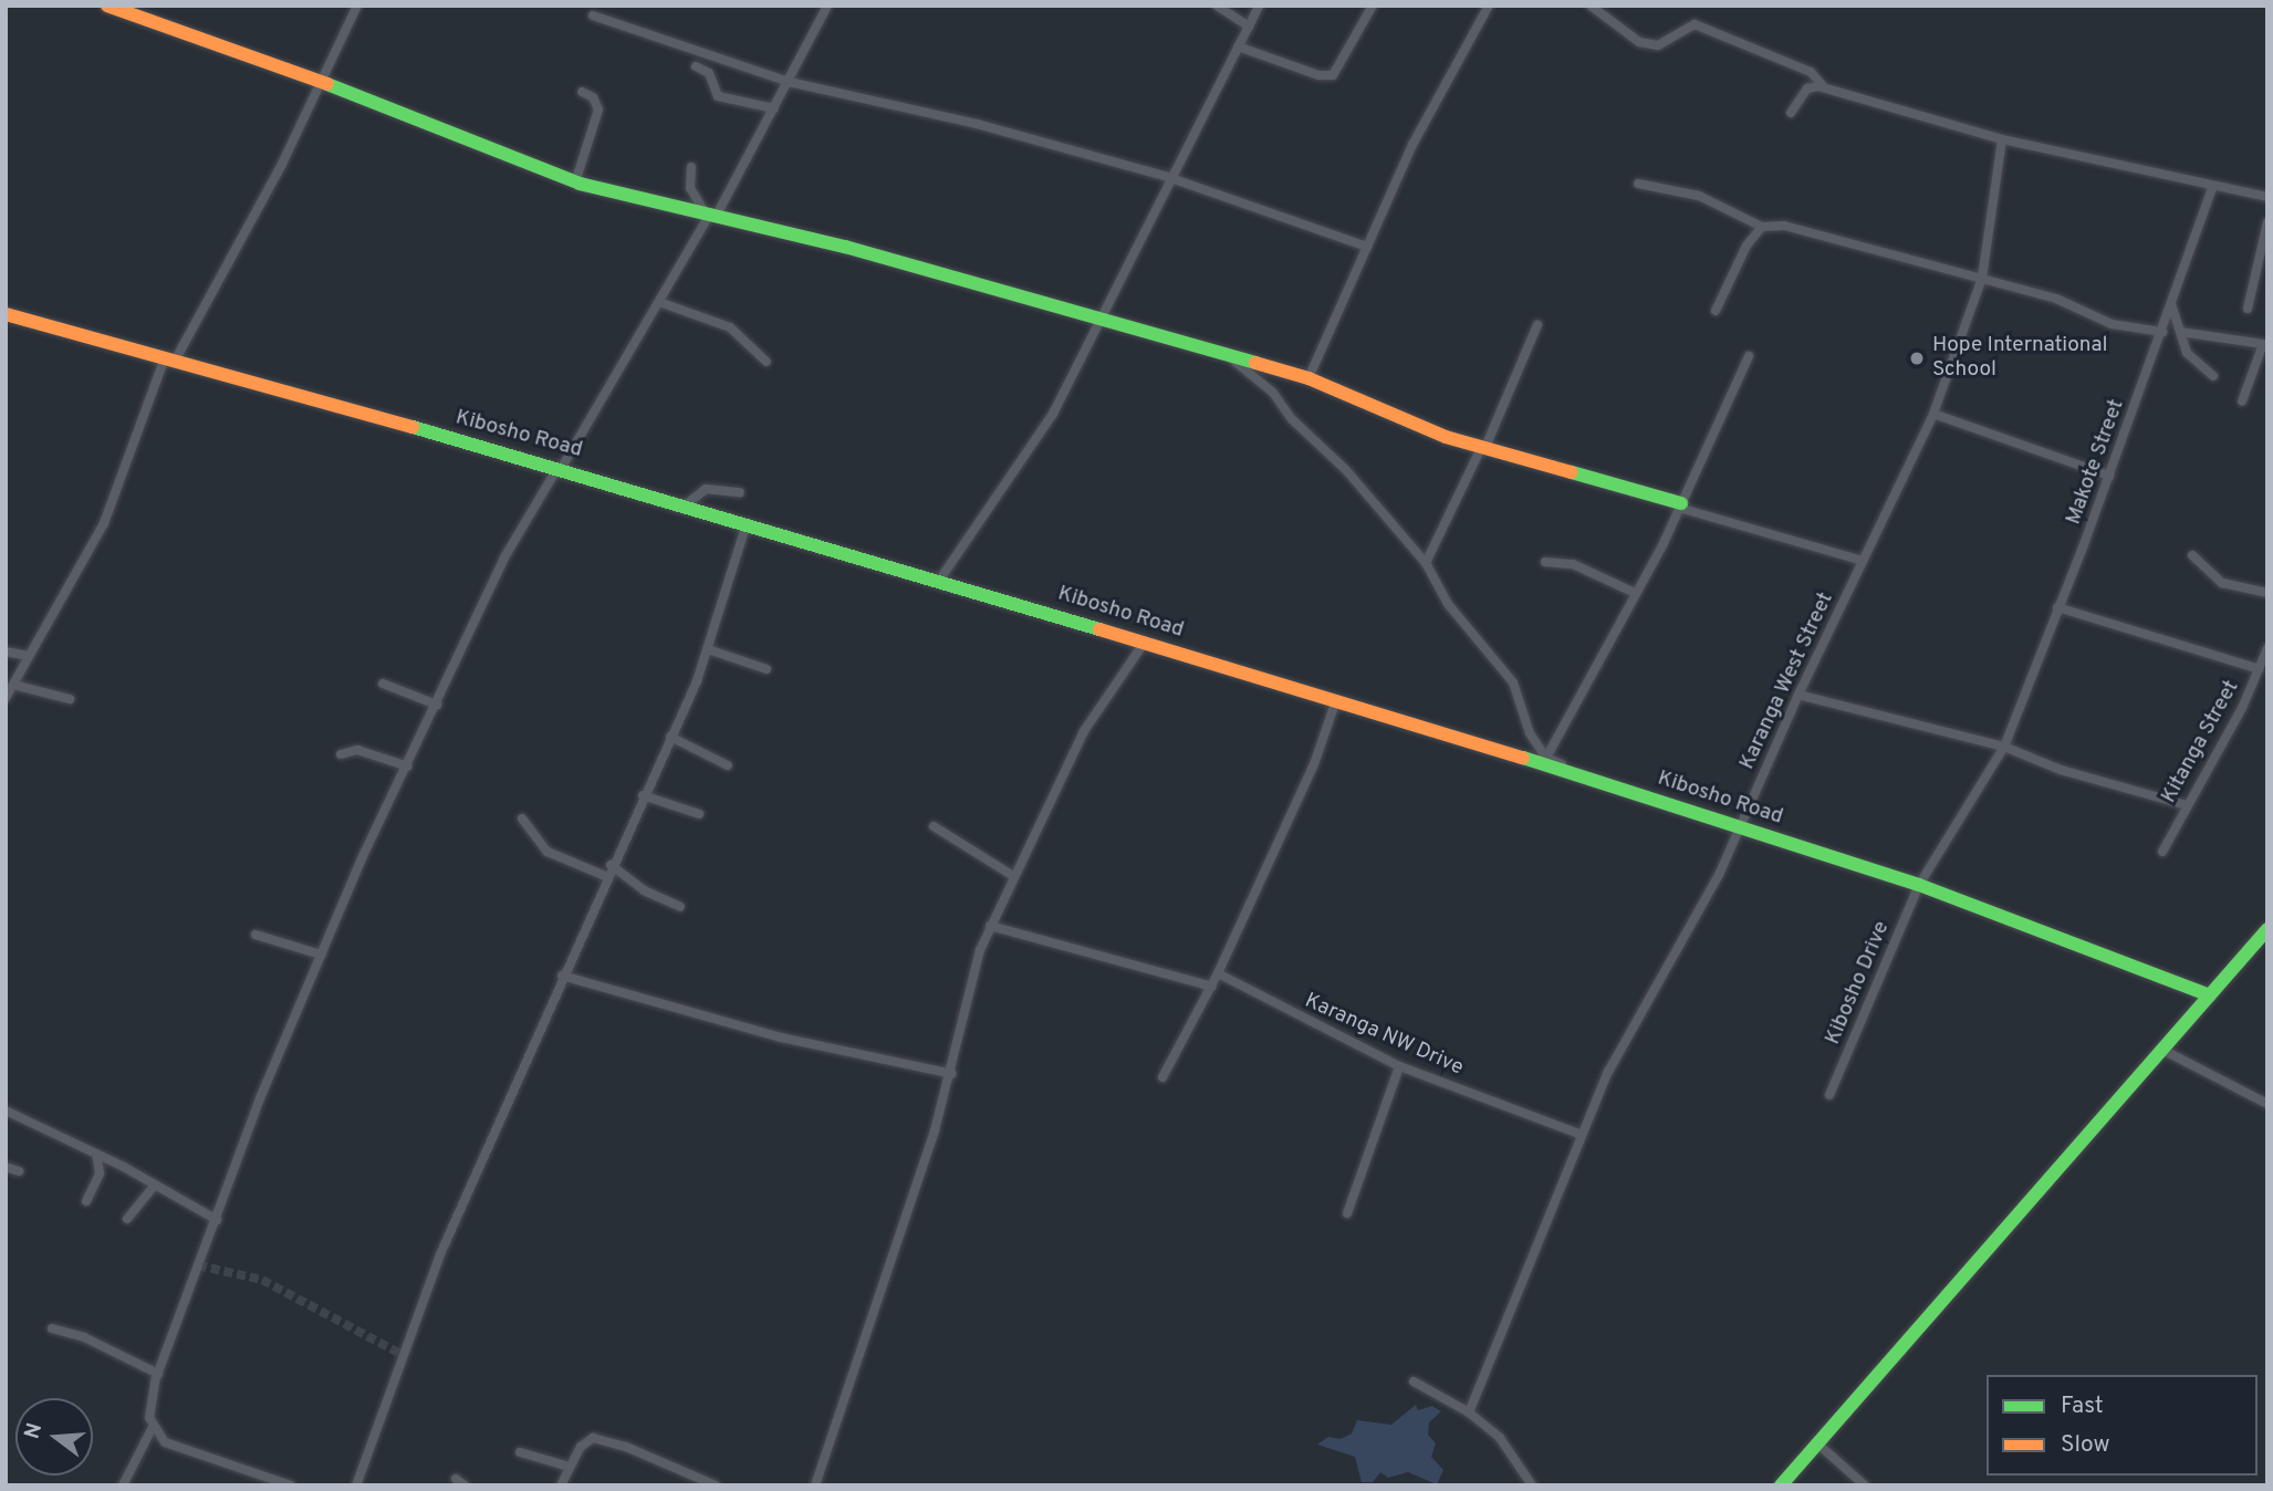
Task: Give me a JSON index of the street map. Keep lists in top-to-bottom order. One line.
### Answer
{"streets":{"main road":["Kibosho Road"],"street":["Makote Street","Karanga West Street","Kitanga Street","Kibosho Drive","Karanga NW Drive"]},"crossings":[["Kibosho Road","Makote Street"],["Kibosho Road","Karanga West Street"],["Kibosho Road","Kibosho Drive"],["Makote Street","Kibosho Drive"],["Karanga West Street","Karanga NW Drive"]],"places":["Hope International School"],"legend":["Fast","Slow"],"north":"left"}
